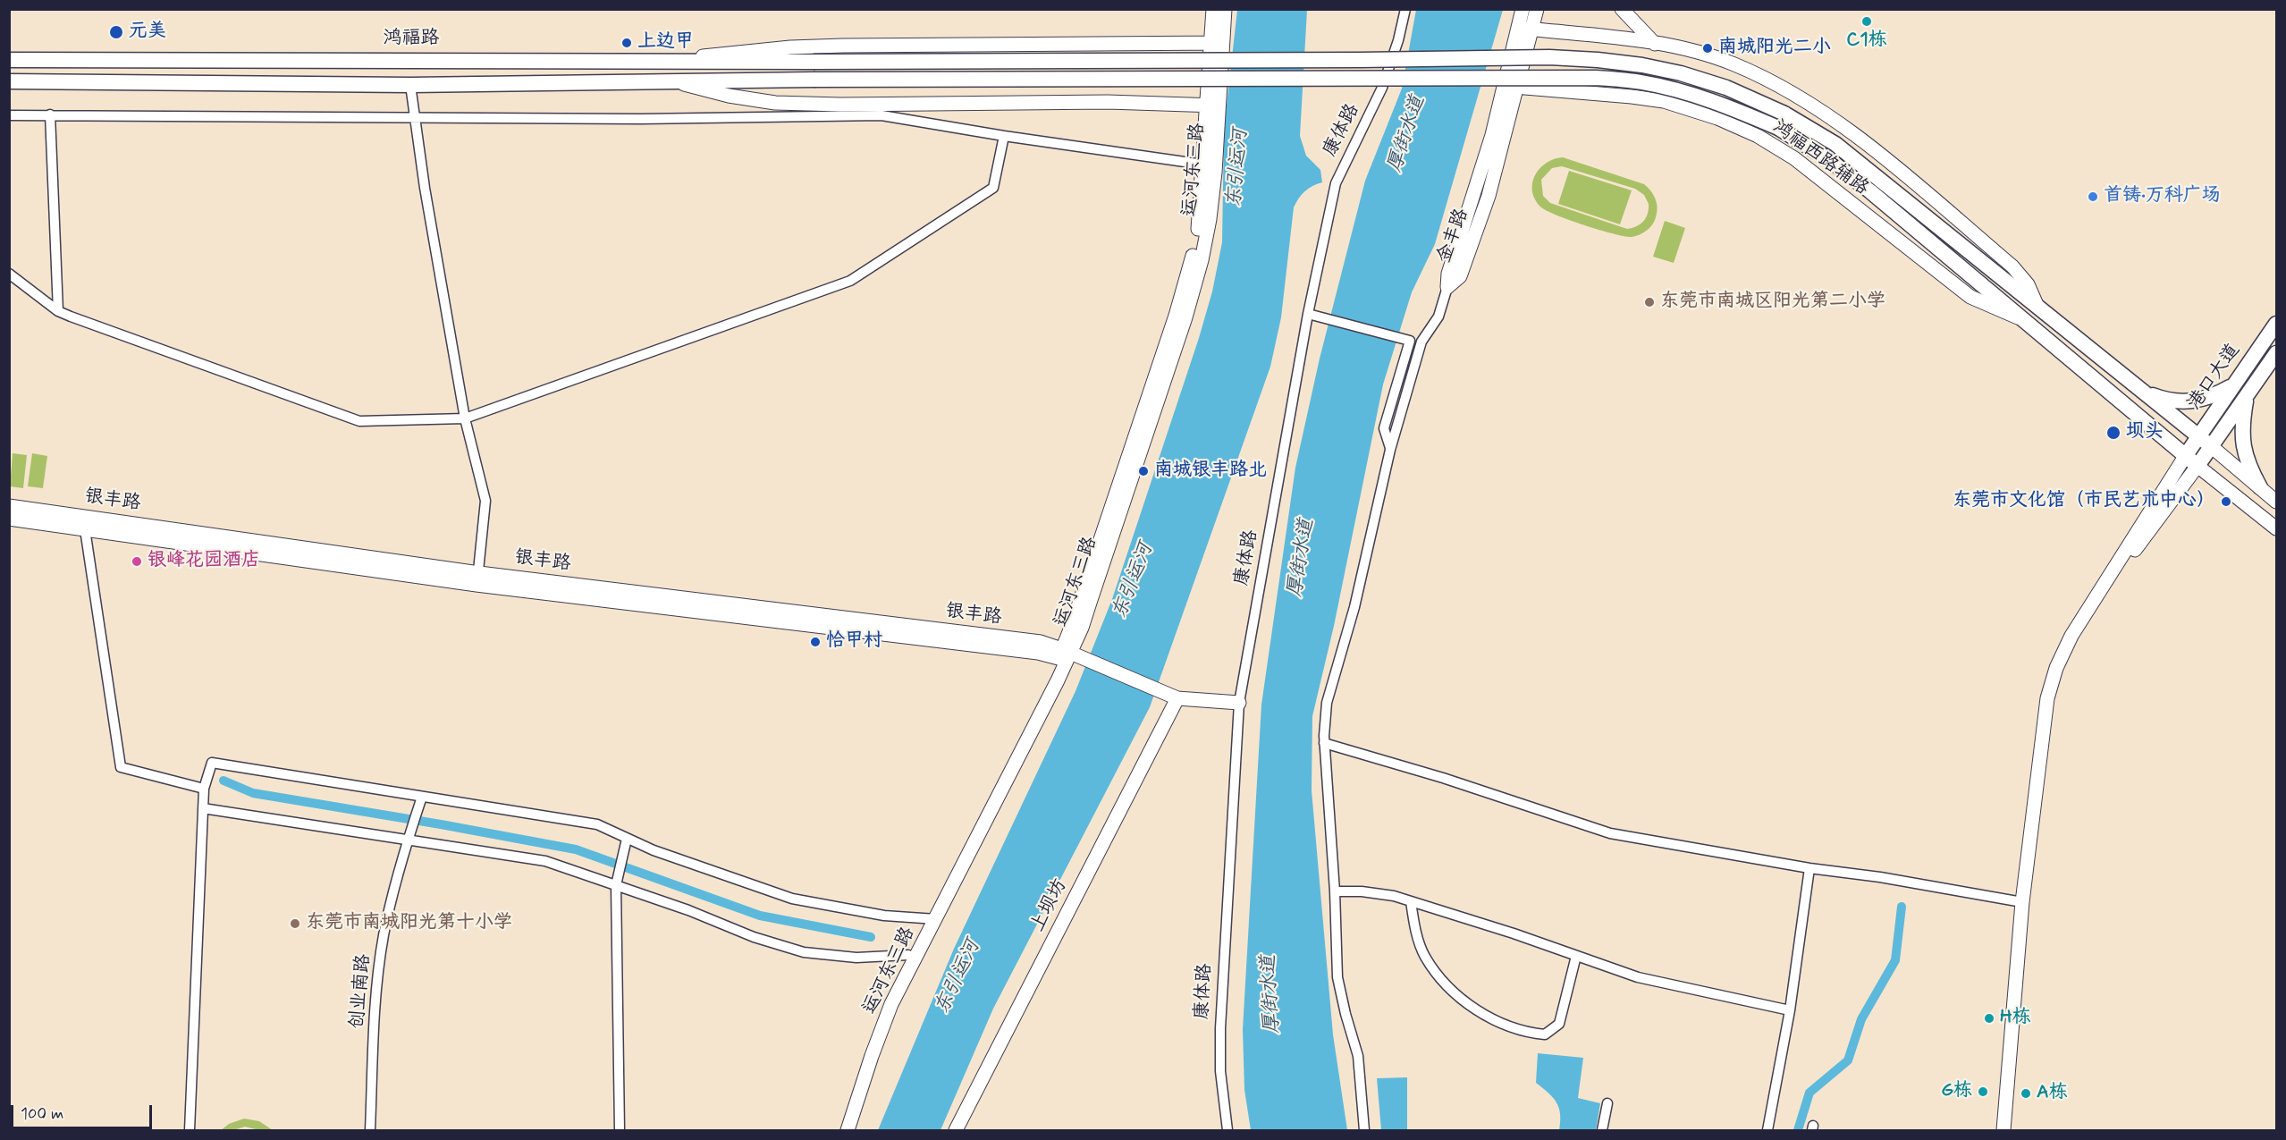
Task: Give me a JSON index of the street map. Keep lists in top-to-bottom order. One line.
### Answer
{"streets":{"main road":["鸿福路","港口大道"],"street":["康体路","鸿福西路辅路","运河东三路","金丰路","银丰路","上坝坊","创业南路"]},"crossings":[["鸿福路","鸿福西路辅路"],["鸿福路","港口大道"],["康体路","银丰路"],["鸿福西路辅路","金丰路"],["运河东三路","银丰路"],["银丰路","上坝坊"]],"water":["厚街水道","东引运河"],"places":["C1栋","元美","上边甲","南城阳光二小","首铸·万科广场","东莞市南城区阳光第二小学","坝头","南城银丰路北","东莞市文化馆（市民艺术中心）","银峰花园酒店","恰甲村","东莞市南城阳光第十小学","H栋","G栋","A栋"],"scale_bar":"100 m"}
